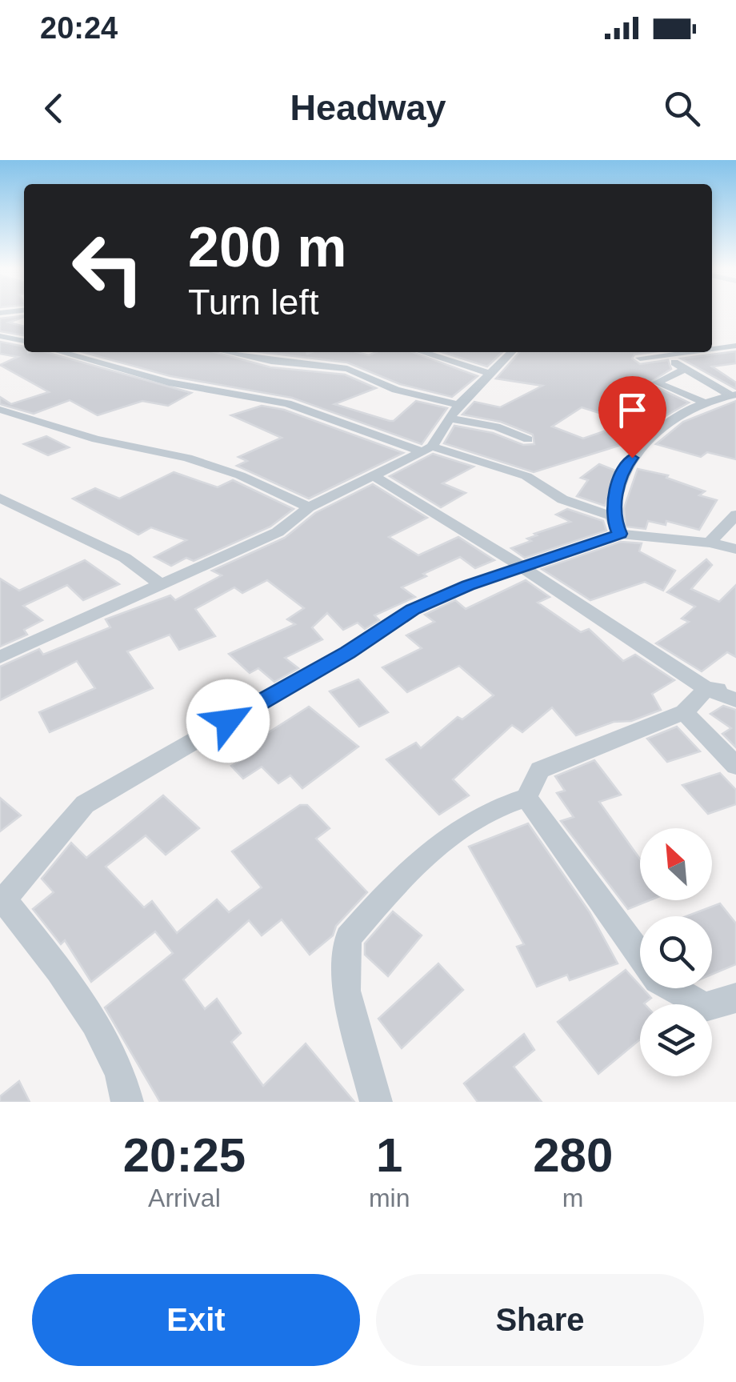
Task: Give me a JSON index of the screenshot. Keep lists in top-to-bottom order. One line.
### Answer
{"north":"top left","page":{"status":"20:24","header":"Headway","turn":["200 m","Turn left"],"eta":["20:25","Arrival","1","min","280","m"],"buttons":["Exit","Share"]}}
